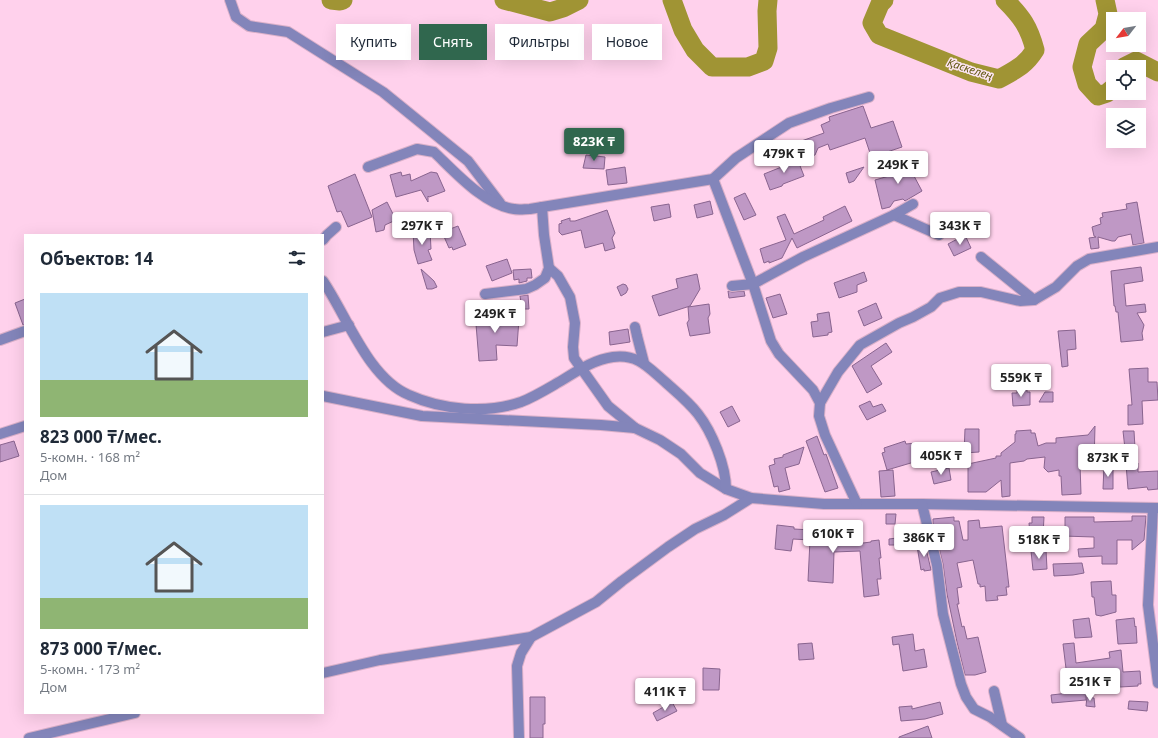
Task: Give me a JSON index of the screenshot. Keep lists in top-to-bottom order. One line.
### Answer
{"water":["Қаскелең"],"north":"bottom left","page":{"chip":["Купить","Снять","Фильтры","Новое"],"price":["823K ₸","479K ₸","249K ₸","297K ₸","343K ₸","249K ₸","559K ₸","405K ₸","873K ₸","610K ₸","386K ₸","518K ₸","251K ₸","411K ₸"],"heading":"Объектов: 14","list":[{"name":"823 000 ₸/мес.","note":"5-комн. · 168 m² · Дом"},{"name":"873 000 ₸/мес.","note":"5-комн. · 173 m² · Дом"}]}}
